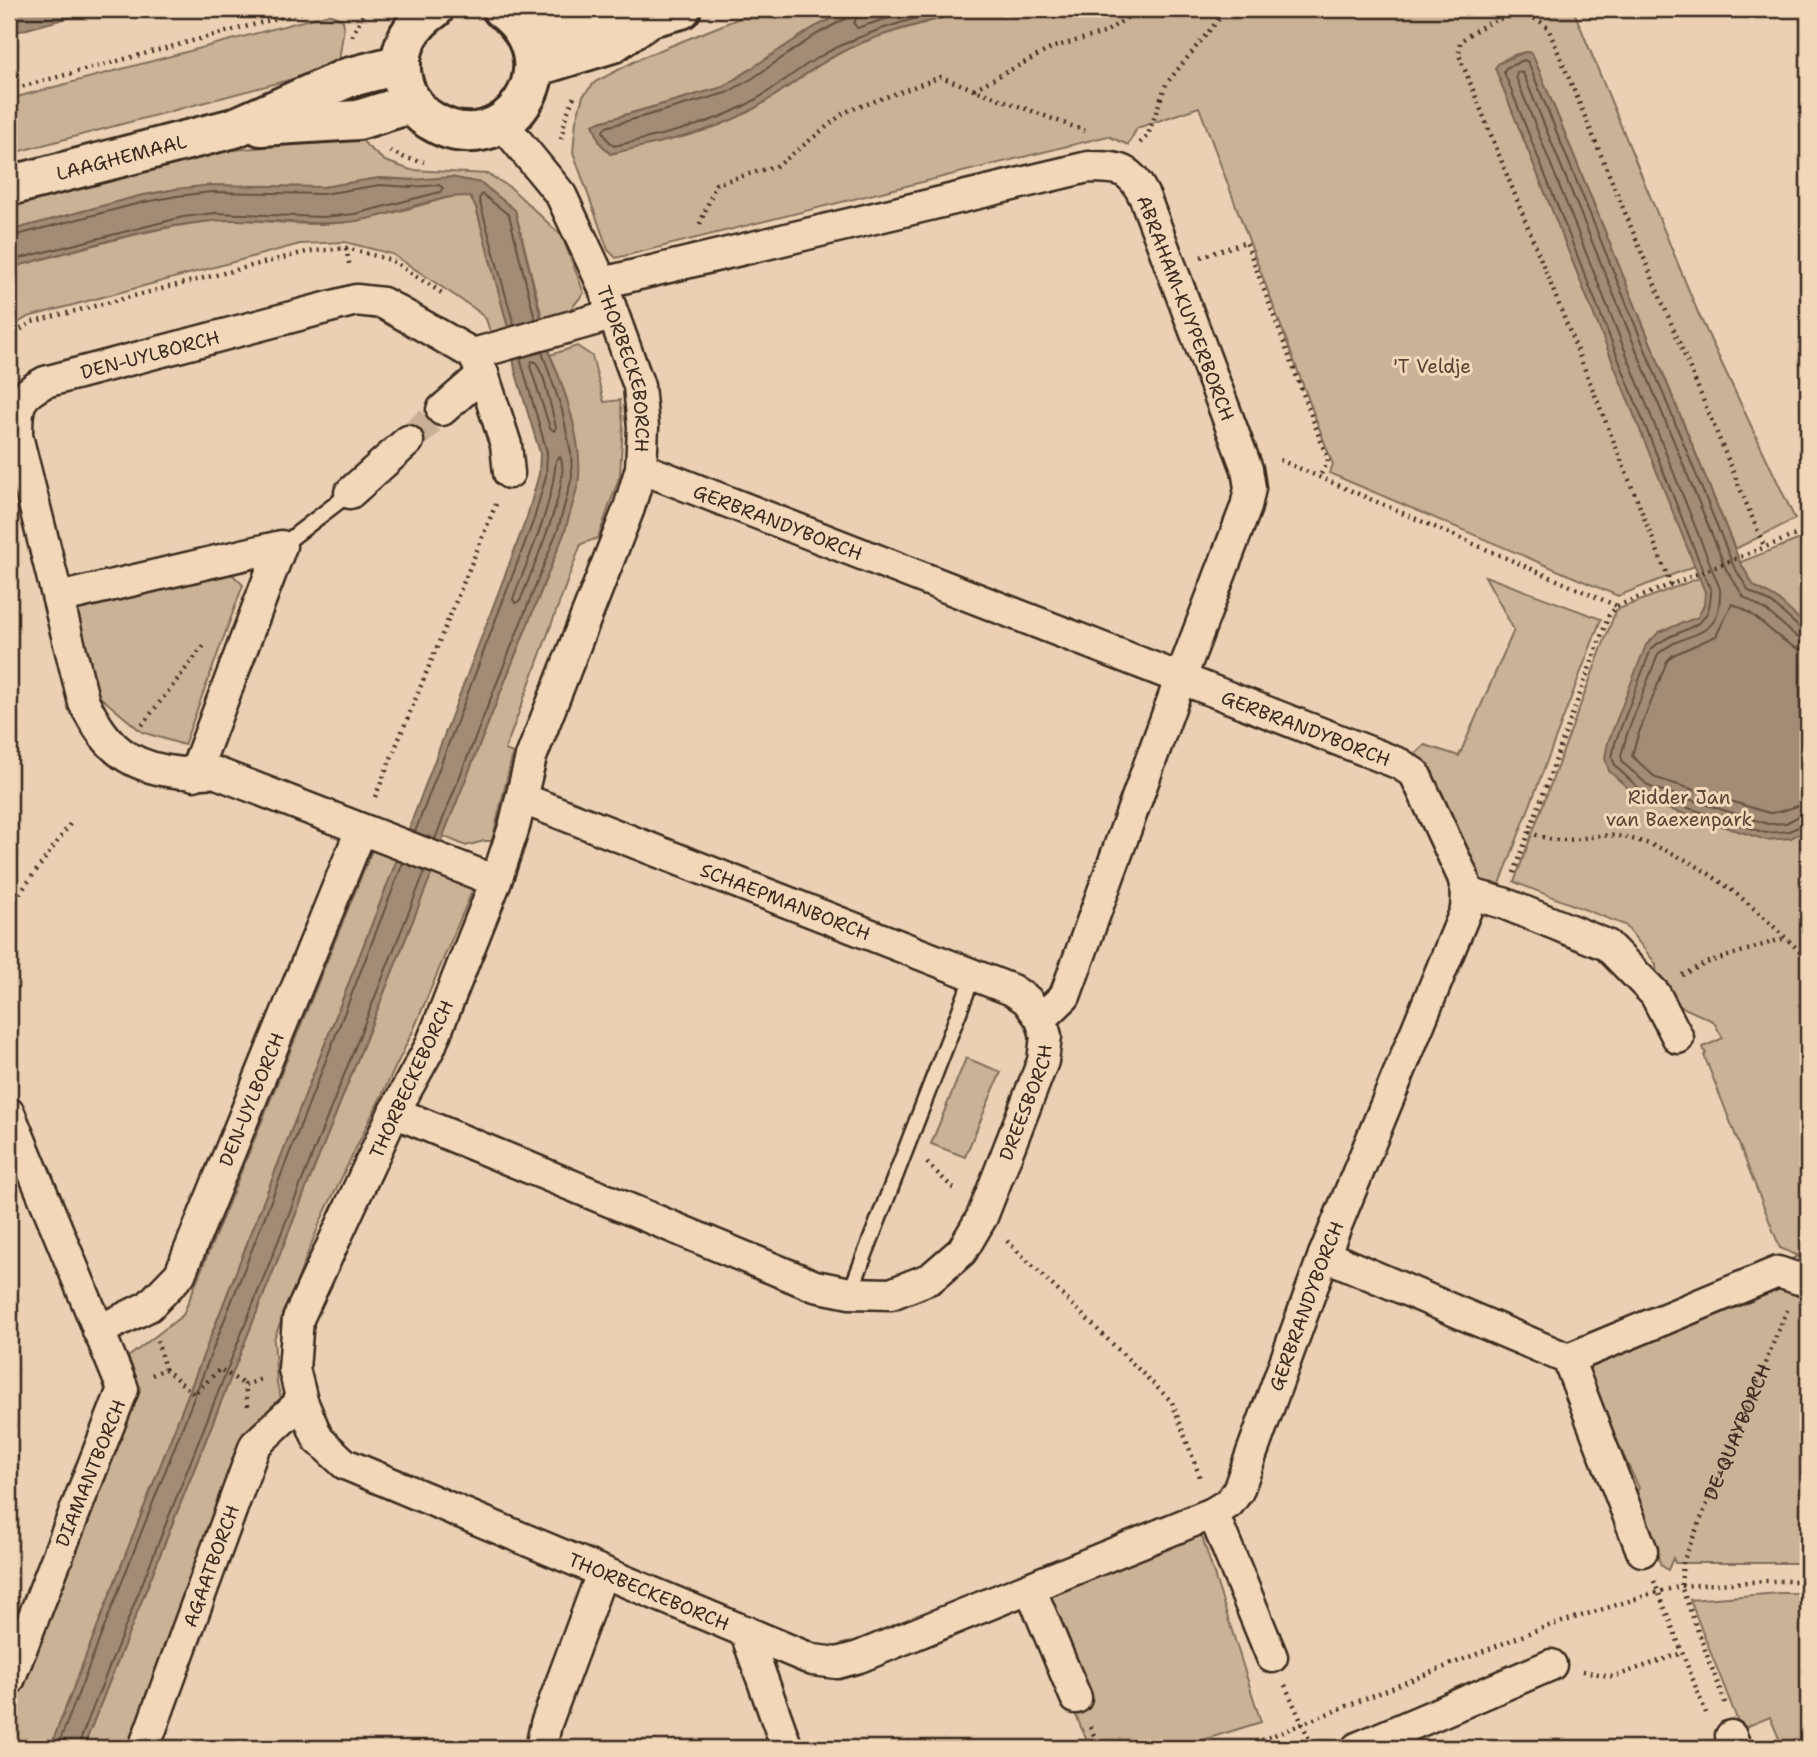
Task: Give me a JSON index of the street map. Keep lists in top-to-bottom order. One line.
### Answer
{"streets":{"main road":["LAAGHEMAAL"],"street":["ABRAHAM-KUYPERBORCH","DEN-UYLBORCH","THORBECKEBORCH","GERBRANDYBORCH","SCHAEPMANBORCH","DREESBORCH","DIAMANTBORCH","AGAATBORCH"],"path":["DE-QUAYBORCH"]},"crossings":[["ABRAHAM-KUYPERBORCH","GERBRANDYBORCH"],["ABRAHAM-KUYPERBORCH","DREESBORCH"],["DEN-UYLBORCH","THORBECKEBORCH"],["DEN-UYLBORCH","DIAMANTBORCH"],["THORBECKEBORCH","GERBRANDYBORCH"],["THORBECKEBORCH","SCHAEPMANBORCH"],["THORBECKEBORCH","DREESBORCH"],["THORBECKEBORCH","AGAATBORCH"],["GERBRANDYBORCH","DREESBORCH"],["SCHAEPMANBORCH","DREESBORCH"]],"parks":["'T Veldje","Ridder Jan van Baexenpark"]}
